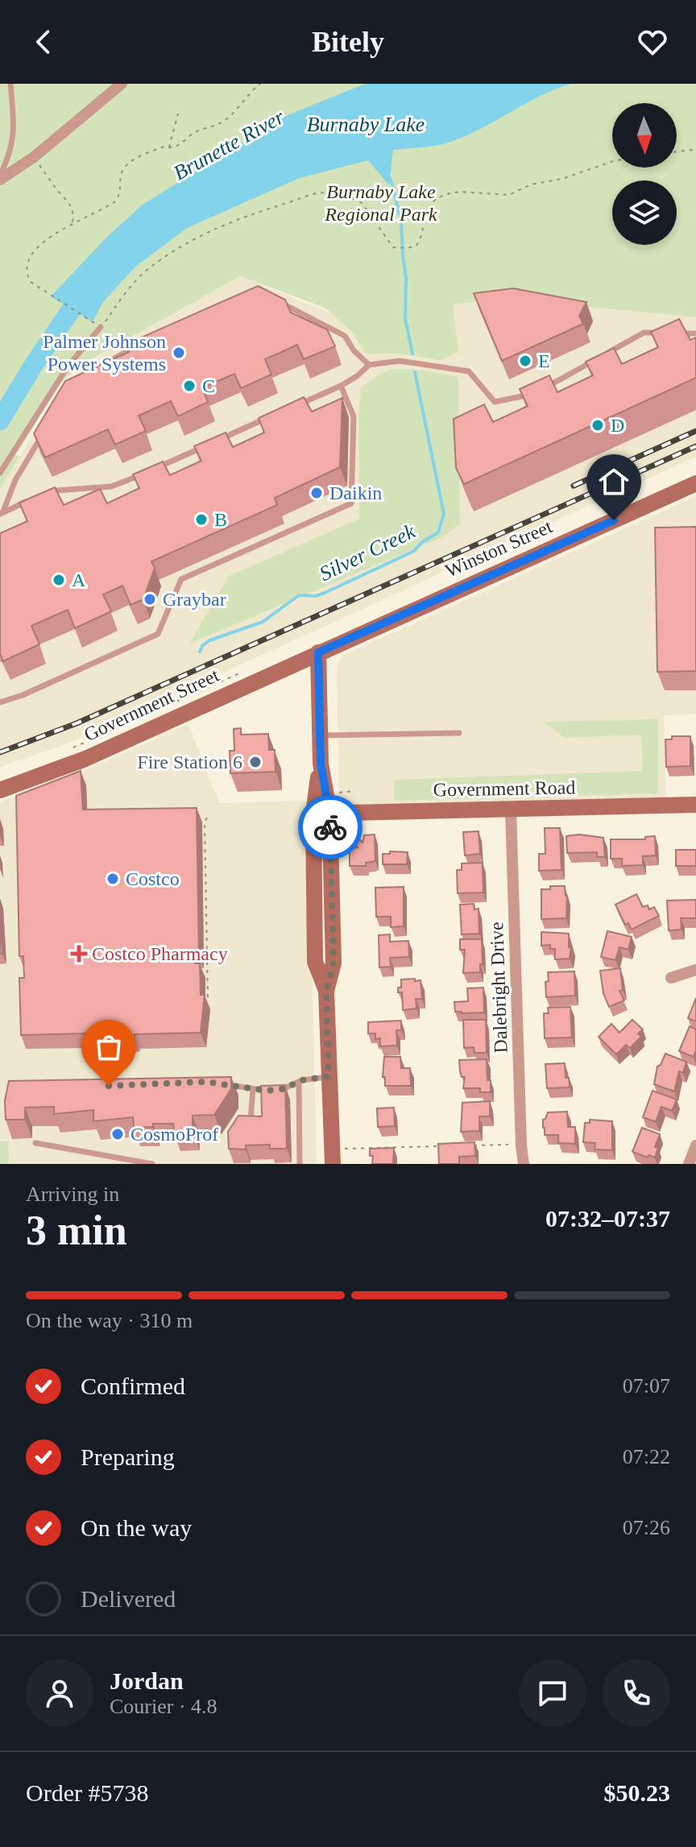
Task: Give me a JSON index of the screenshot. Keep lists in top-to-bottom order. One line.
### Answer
{"streets":{"street":["Winston Street","Government Street","Government Road","Dalebright Drive"]},"crossings":[["Winston Street","Government Street"],["Government Road","Dalebright Drive"]],"water":["Burnaby Lake","Brunette River","Silver Creek"],"parks":["Burnaby Lake Regional Park"],"places":{"other":["Palmer Johnson Power Systems","E","C","D","Daikin","B","A","Graybar","Fire Station 6","Costco","CosmoProf"],"health":["Costco Pharmacy"]},"north":"bottom","page":{"header":"Bitely","heading":["3 min","Arriving in","07:32–07:37"],"panel":["Jordan","Courier · 4.8","Order #5738","$50.23"],"bar":"On the way · 310 m","list":[["Confirmed","07:07"],["Preparing","07:22"],["On the way","07:26"],"Delivered"]}}
